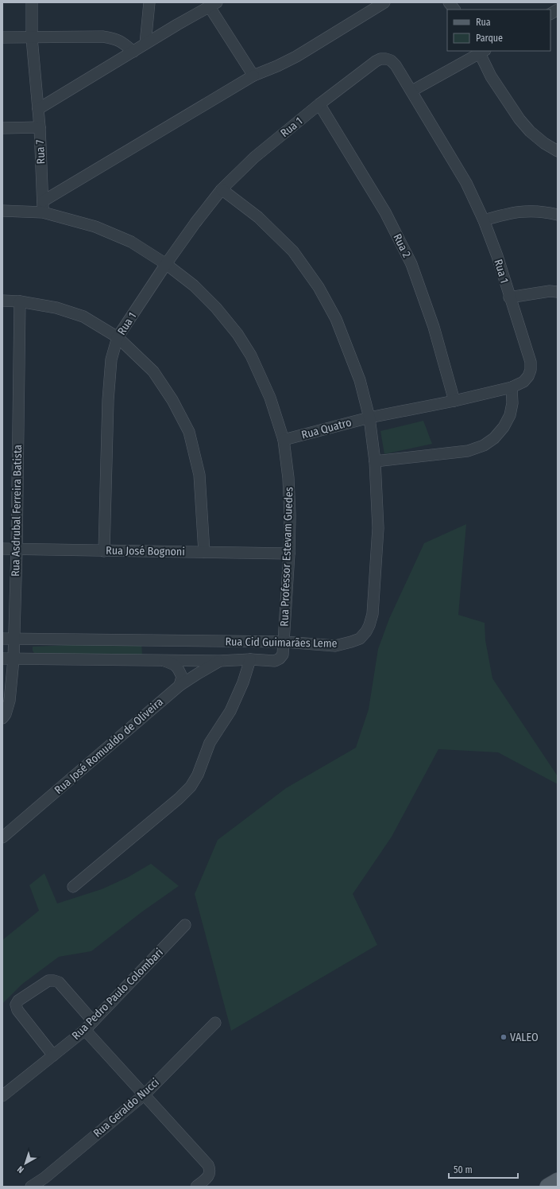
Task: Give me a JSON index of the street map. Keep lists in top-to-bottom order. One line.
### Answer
{"streets":{"street":["Rua 1","Rua 7","Rua 2","Rua Quatro","Rua Asdrubal Ferreira Batista","Rua José Bognoni","Rua Professor Estevam Guedes","Rua Cid Guimarães Leme","Rua José Romualdo de Oliveira","Rua Pedro Paulo Colombari","Rua Geraldo Nucci"]},"crossings":[["Rua 1","Rua 2"],["Rua 1","Rua Quatro"],["Rua 1","Rua José Bognoni"],["Rua 1","Rua Professor Estevam Guedes"],["Rua 1","Rua Cid Guimarães Leme"],["Rua 7","Rua Professor Estevam Guedes"],["Rua 2","Rua Quatro"],["Rua Quatro","Rua Professor Estevam Guedes"],["Rua Quatro","Rua Cid Guimarães Leme"],["Rua Asdrubal Ferreira Batista","Rua José Bognoni"],["Rua Asdrubal Ferreira Batista","Rua Cid Guimarães Leme"],["Rua José Bognoni","Rua Professor Estevam Guedes"],["Rua Professor Estevam Guedes","Rua Cid Guimarães Leme"],["Rua Cid Guimarães Leme","Rua José Romualdo de Oliveira"]],"places":["VALEO"],"legend":["Rua","Parque"],"scale_bar":"50 m","north":"bottom left"}
